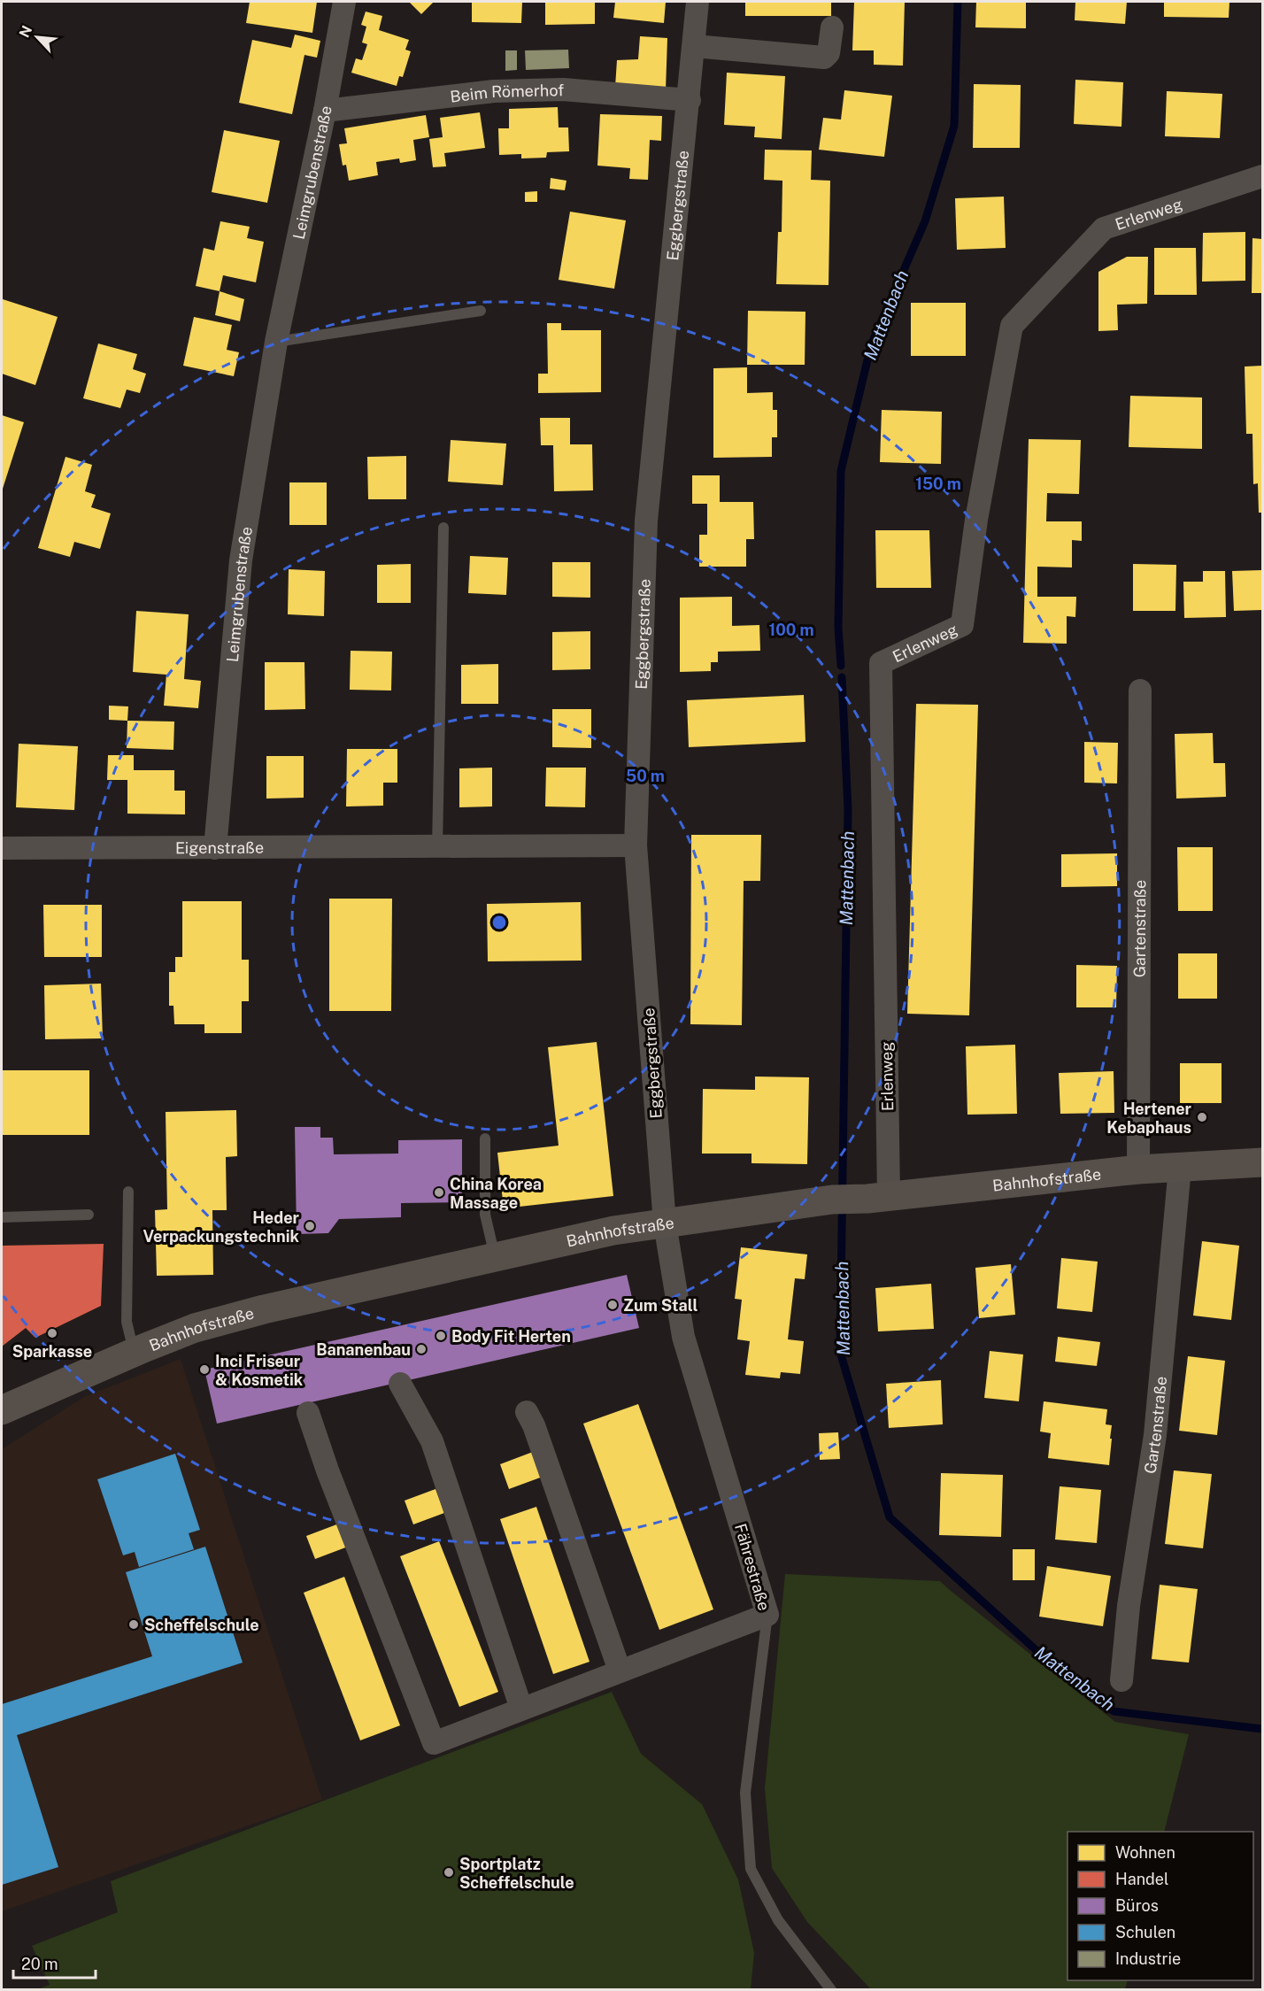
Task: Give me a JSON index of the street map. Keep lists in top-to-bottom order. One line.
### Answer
{"streets":{"street":["Beim Römerhof","Leimgrubenstraße","Eggbergstraße","Erlenweg","Eigenstraße","Gartenstraße","Bahnhofstraße","Fährestraße"]},"crossings":[["Beim Römerhof","Leimgrubenstraße"],["Beim Römerhof","Eggbergstraße"],["Leimgrubenstraße","Eigenstraße"],["Eggbergstraße","Eigenstraße"],["Eggbergstraße","Bahnhofstraße"],["Eggbergstraße","Fährestraße"],["Erlenweg","Bahnhofstraße"],["Gartenstraße","Bahnhofstraße"],["Bahnhofstraße","Fährestraße"]],"water":["Mattenbach"],"places":["Hertener Kebaphaus","China Korea Massage","Heder Verpackungstechnik","Zum Stall","Sparkasse","Body Fit Herten","Bananenbau","Inci Friseur & Kosmetik","Scheffelschule","Sportplatz Scheffelschule"],"legend":["Wohnen","Handel","Büros","Schulen","Industrie"],"scale_bar":"20 m","north":"top left","rings":["150 m","100 m","50 m"]}
